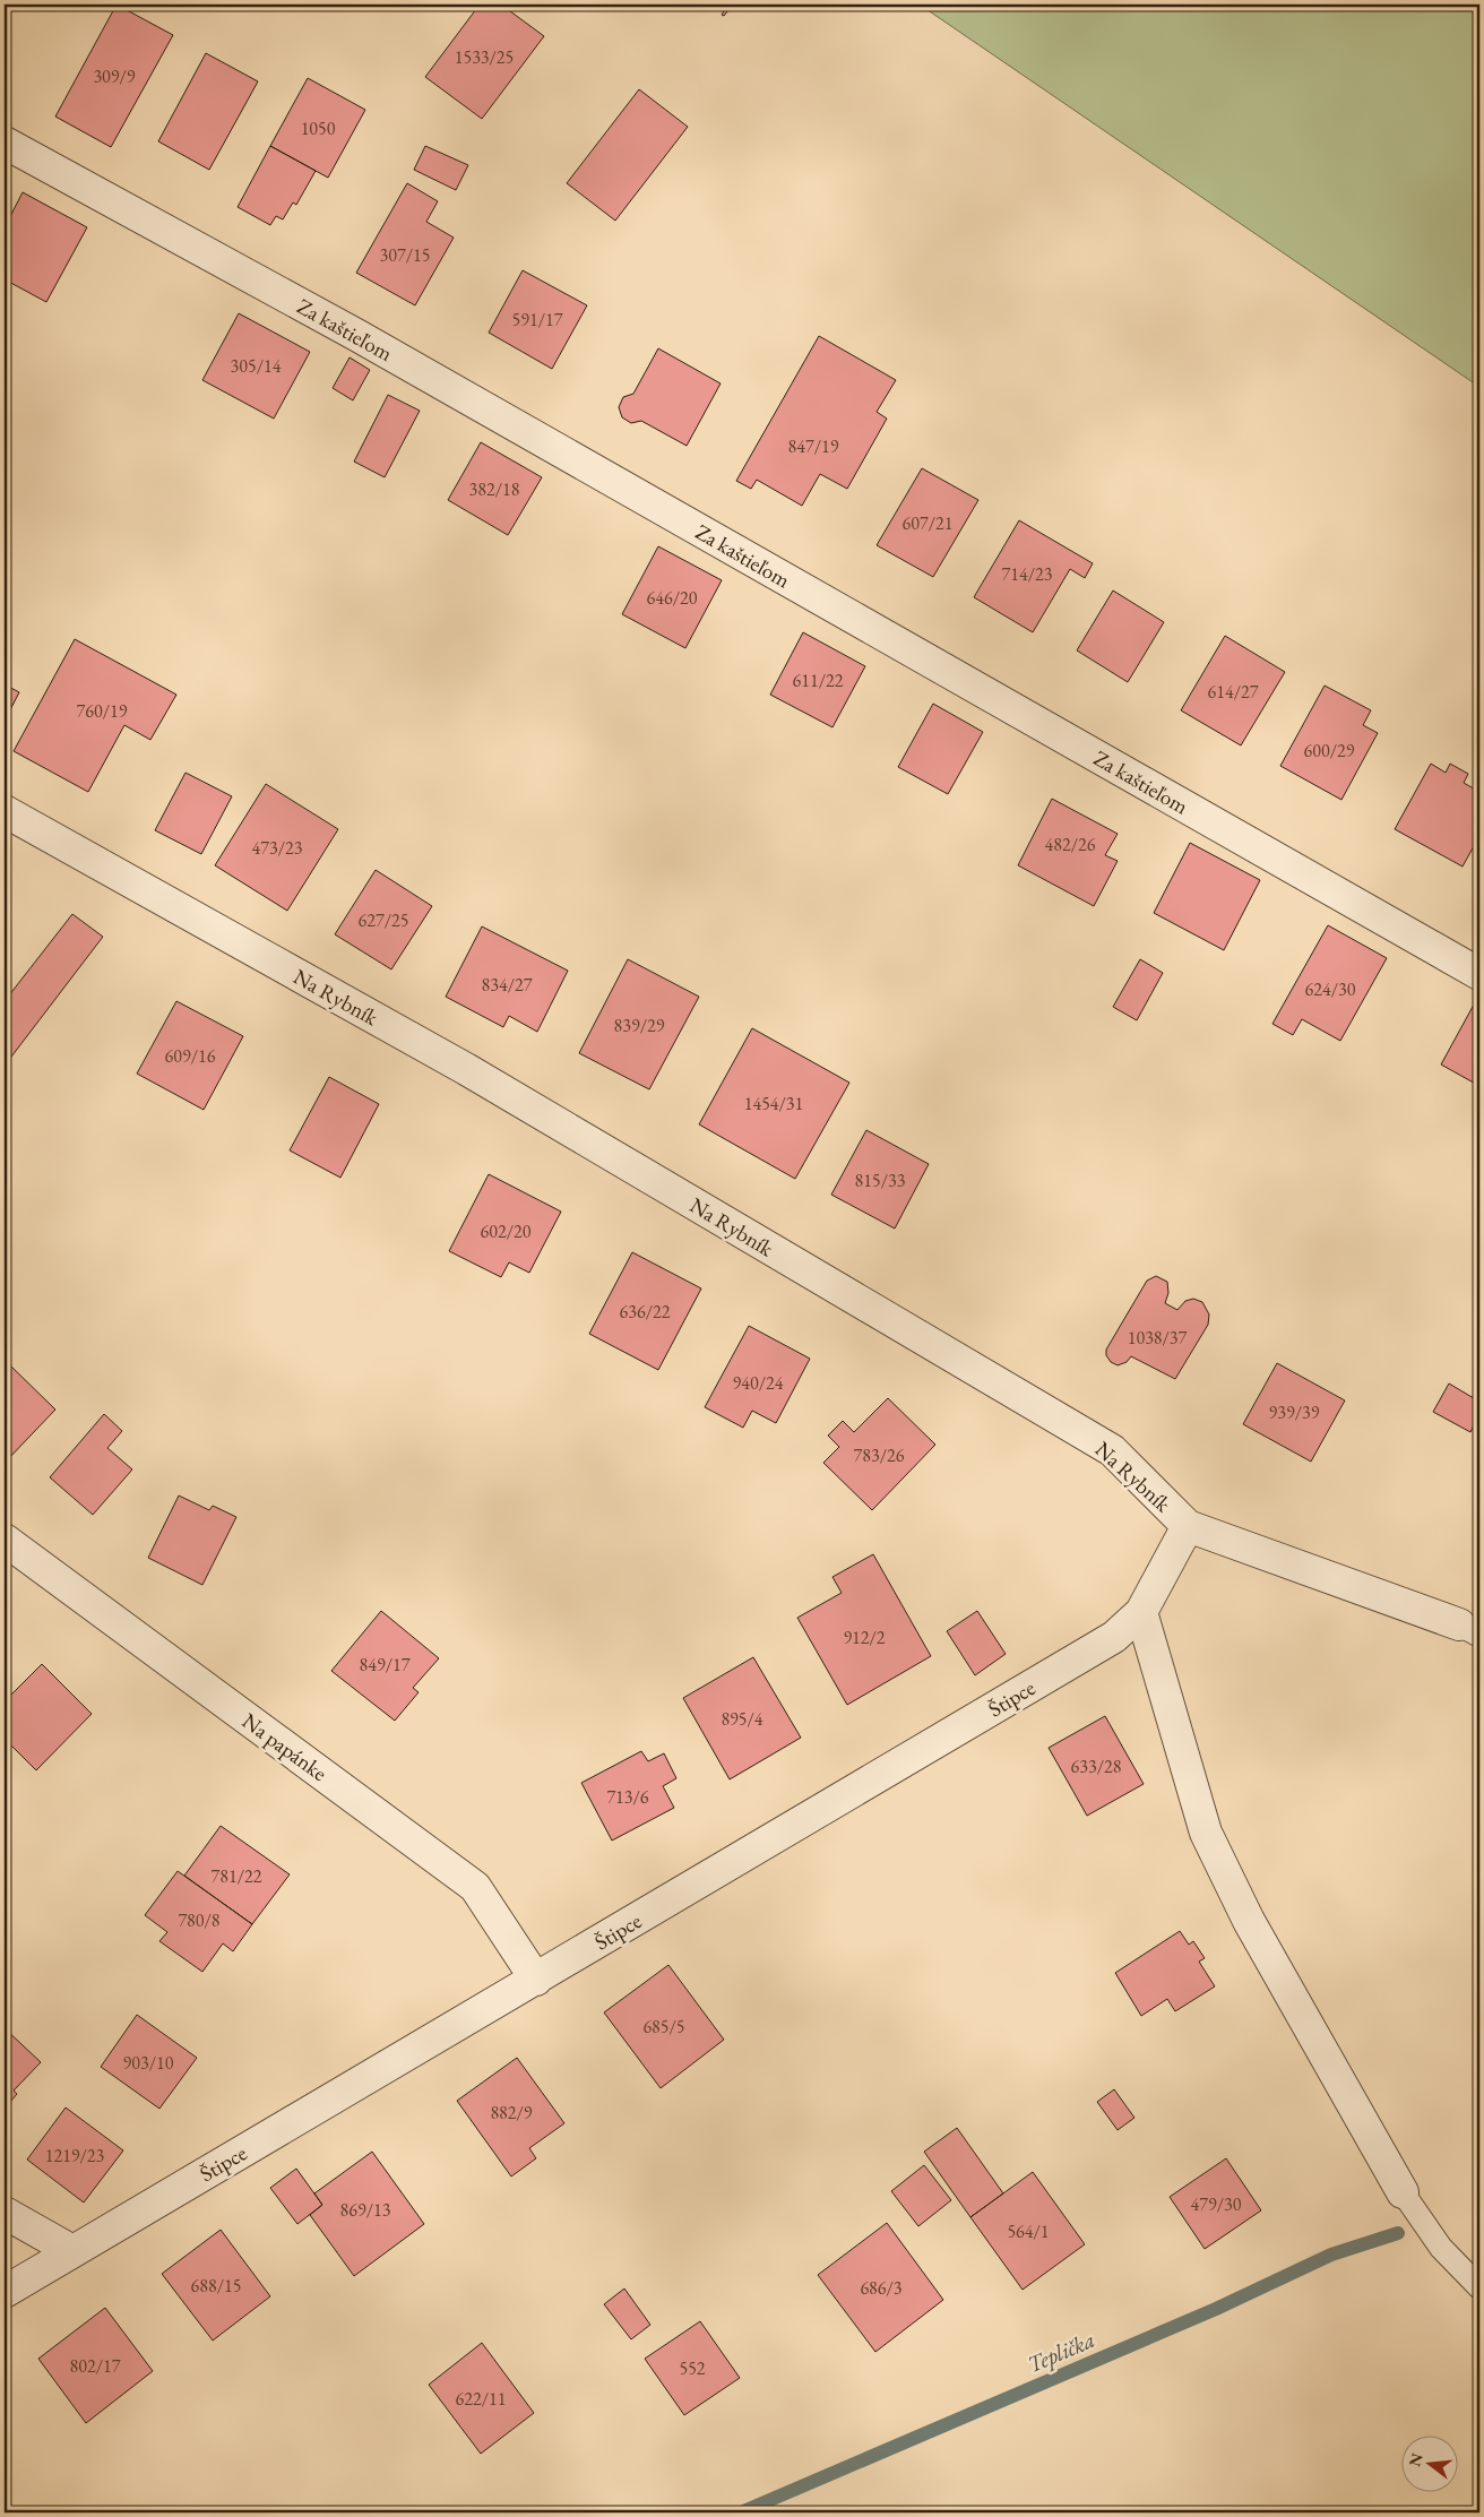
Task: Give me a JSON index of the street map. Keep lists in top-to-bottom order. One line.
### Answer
{"streets":{"street":["Za kaštieľom","Na Rybník","Štipce","Na papánke"]},"crossings":[["Na Rybník","Štipce"],["Štipce","Na papánke"]],"water":["Teplička"],"house_numbers":["1533/25","309/9","1050","307/15","591/17","305/14","847/19","382/18","607/21","714/23","646/20","611/22","614/27","760/19","600/29","482/26","473/23","627/25","834/27","624/30","839/29","609/16","1454/31","815/33","602/20","636/22","1038/37","940/24","939/39","783/26","912/2","849/17","895/4","633/28","713/6","781/22","780/8","685/5","903/10","882/9","1219/23","479/30","869/13","564/1","688/15","686/3","802/17","552","622/11"],"north":"left"}
